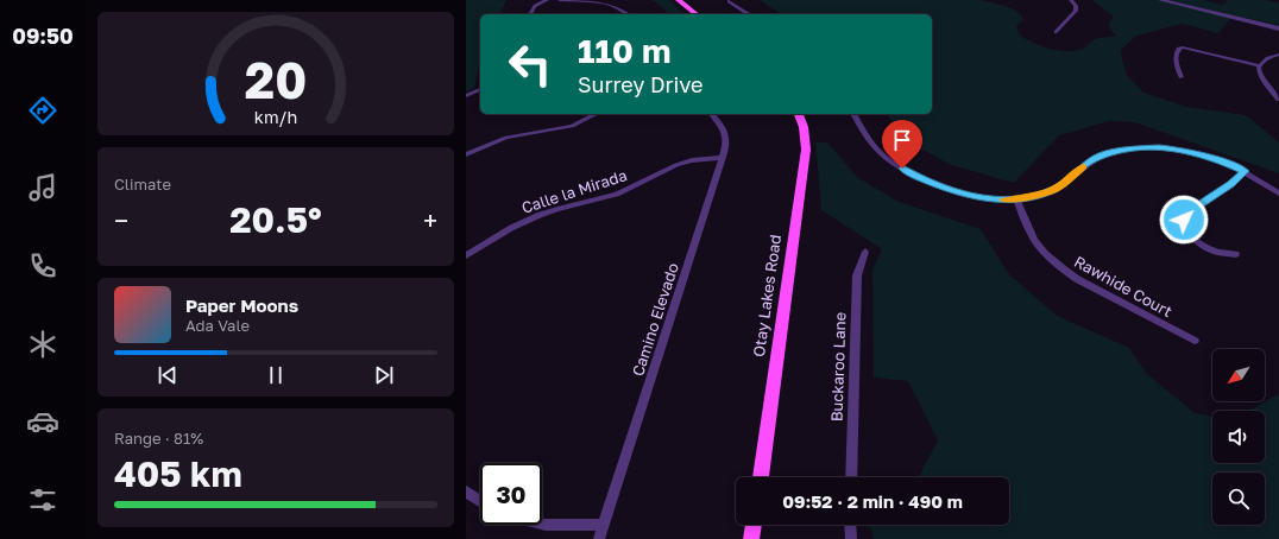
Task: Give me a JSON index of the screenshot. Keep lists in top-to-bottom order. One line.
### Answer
{"streets":{"main road":["Otay Lakes Road"],"street":["Calle la Mirada","Rawhide Court","Camino Elevado","Buckaroo Lane"]},"crossings":[["Calle la Mirada","Camino Elevado"]],"north":"bottom left","page":{"tabs":"09:50","turn":["110 m","Surrey Drive"],"tile":["Climate",["Range · 81%","405 km"]],"heat":["−","20.5°","+"],"song":["Paper Moons","Ada Vale"],"limit":"30","trip":"09:52 · 2 min · 490 m","gauge":["20","km/h"]}}
